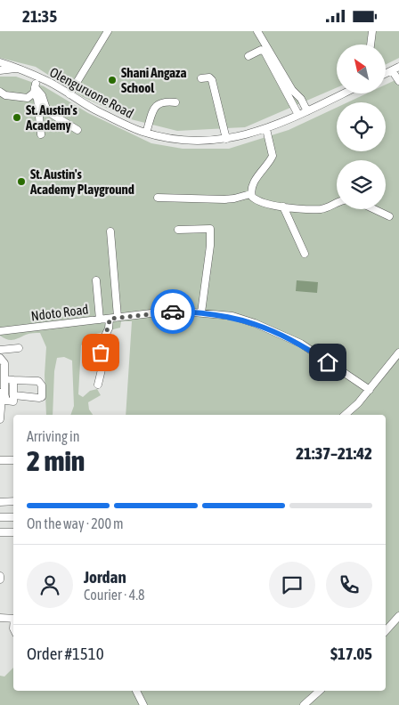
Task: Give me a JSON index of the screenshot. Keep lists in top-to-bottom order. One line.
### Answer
{"streets":{"street":["Olenguruone Road","Ndoto Road"]},"places":["Shani Angaza School","St. Austin's Academy","St. Austin's Academy Playground"],"north":"top left","page":{"status":"21:35","heading":["2 min","Arriving in","21:37–21:42"],"panel":["Jordan","Courier · 4.8","Order #1510","$17.05"],"bar":"On the way · 200 m"}}
